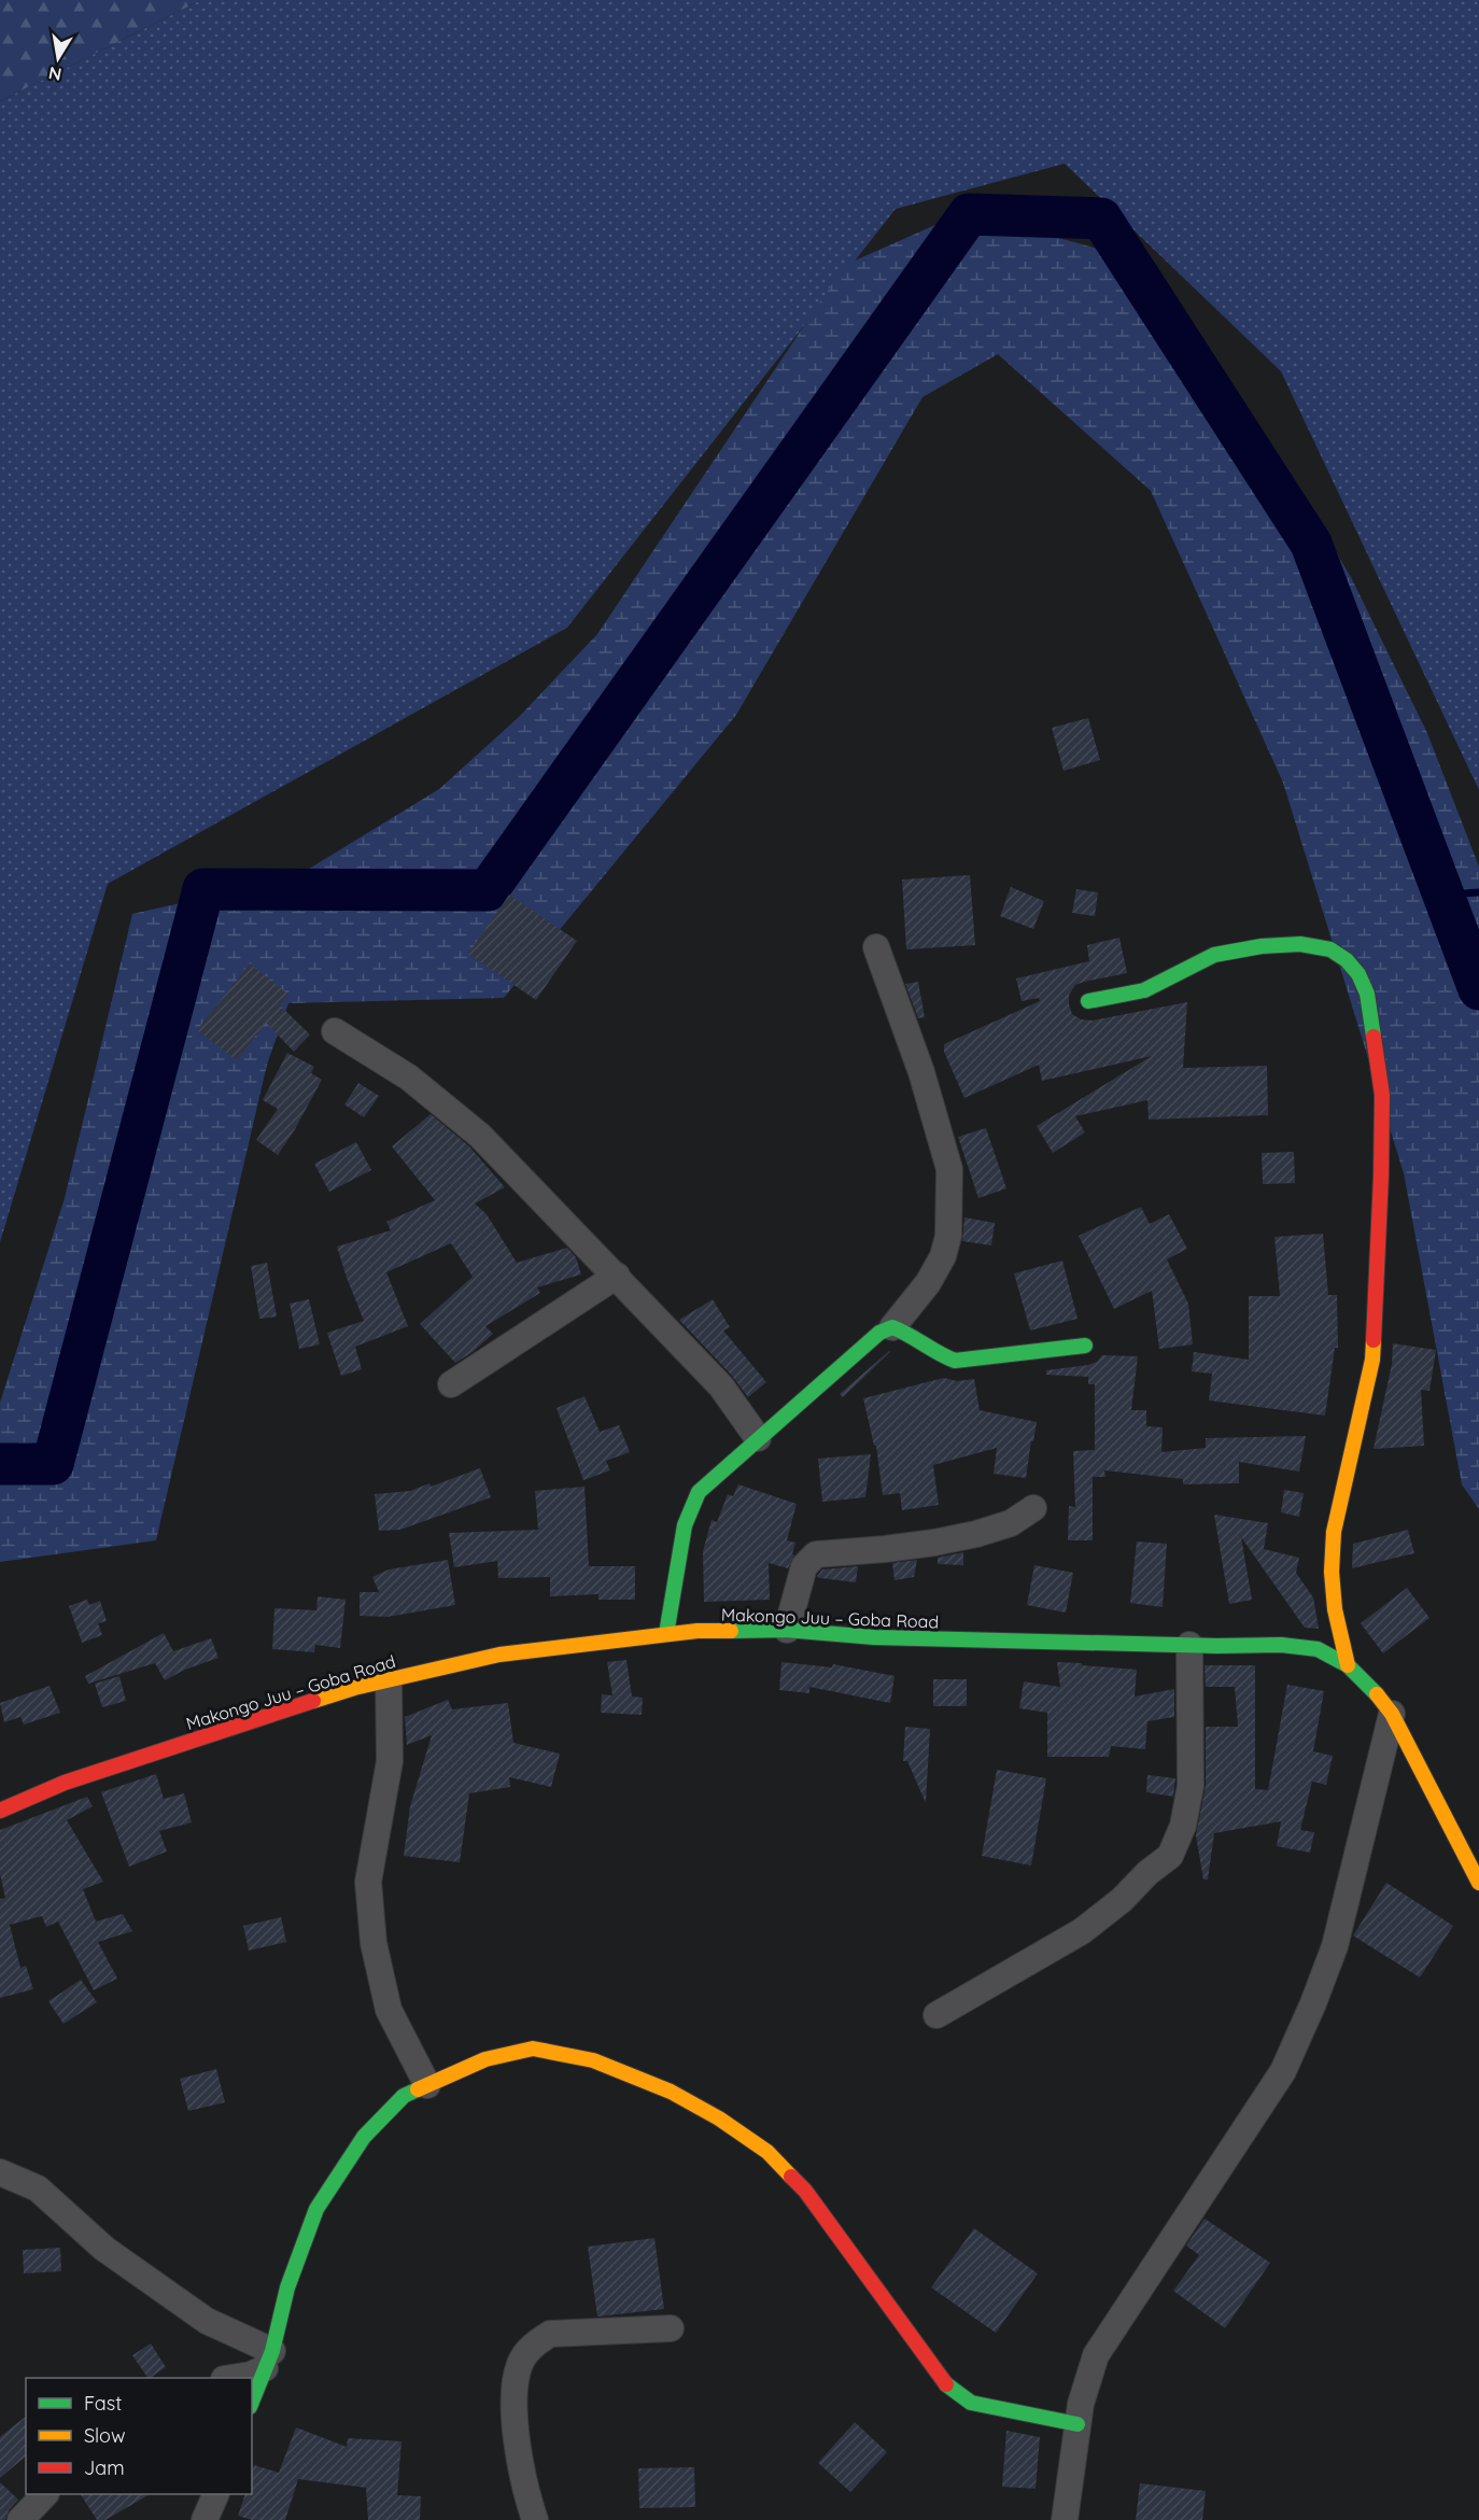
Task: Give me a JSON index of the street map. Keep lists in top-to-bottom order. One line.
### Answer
{"streets":{"street":["Makongo Juu – Goba Road"]},"legend":["Fast","Slow","Jam"],"north":"bottom"}
